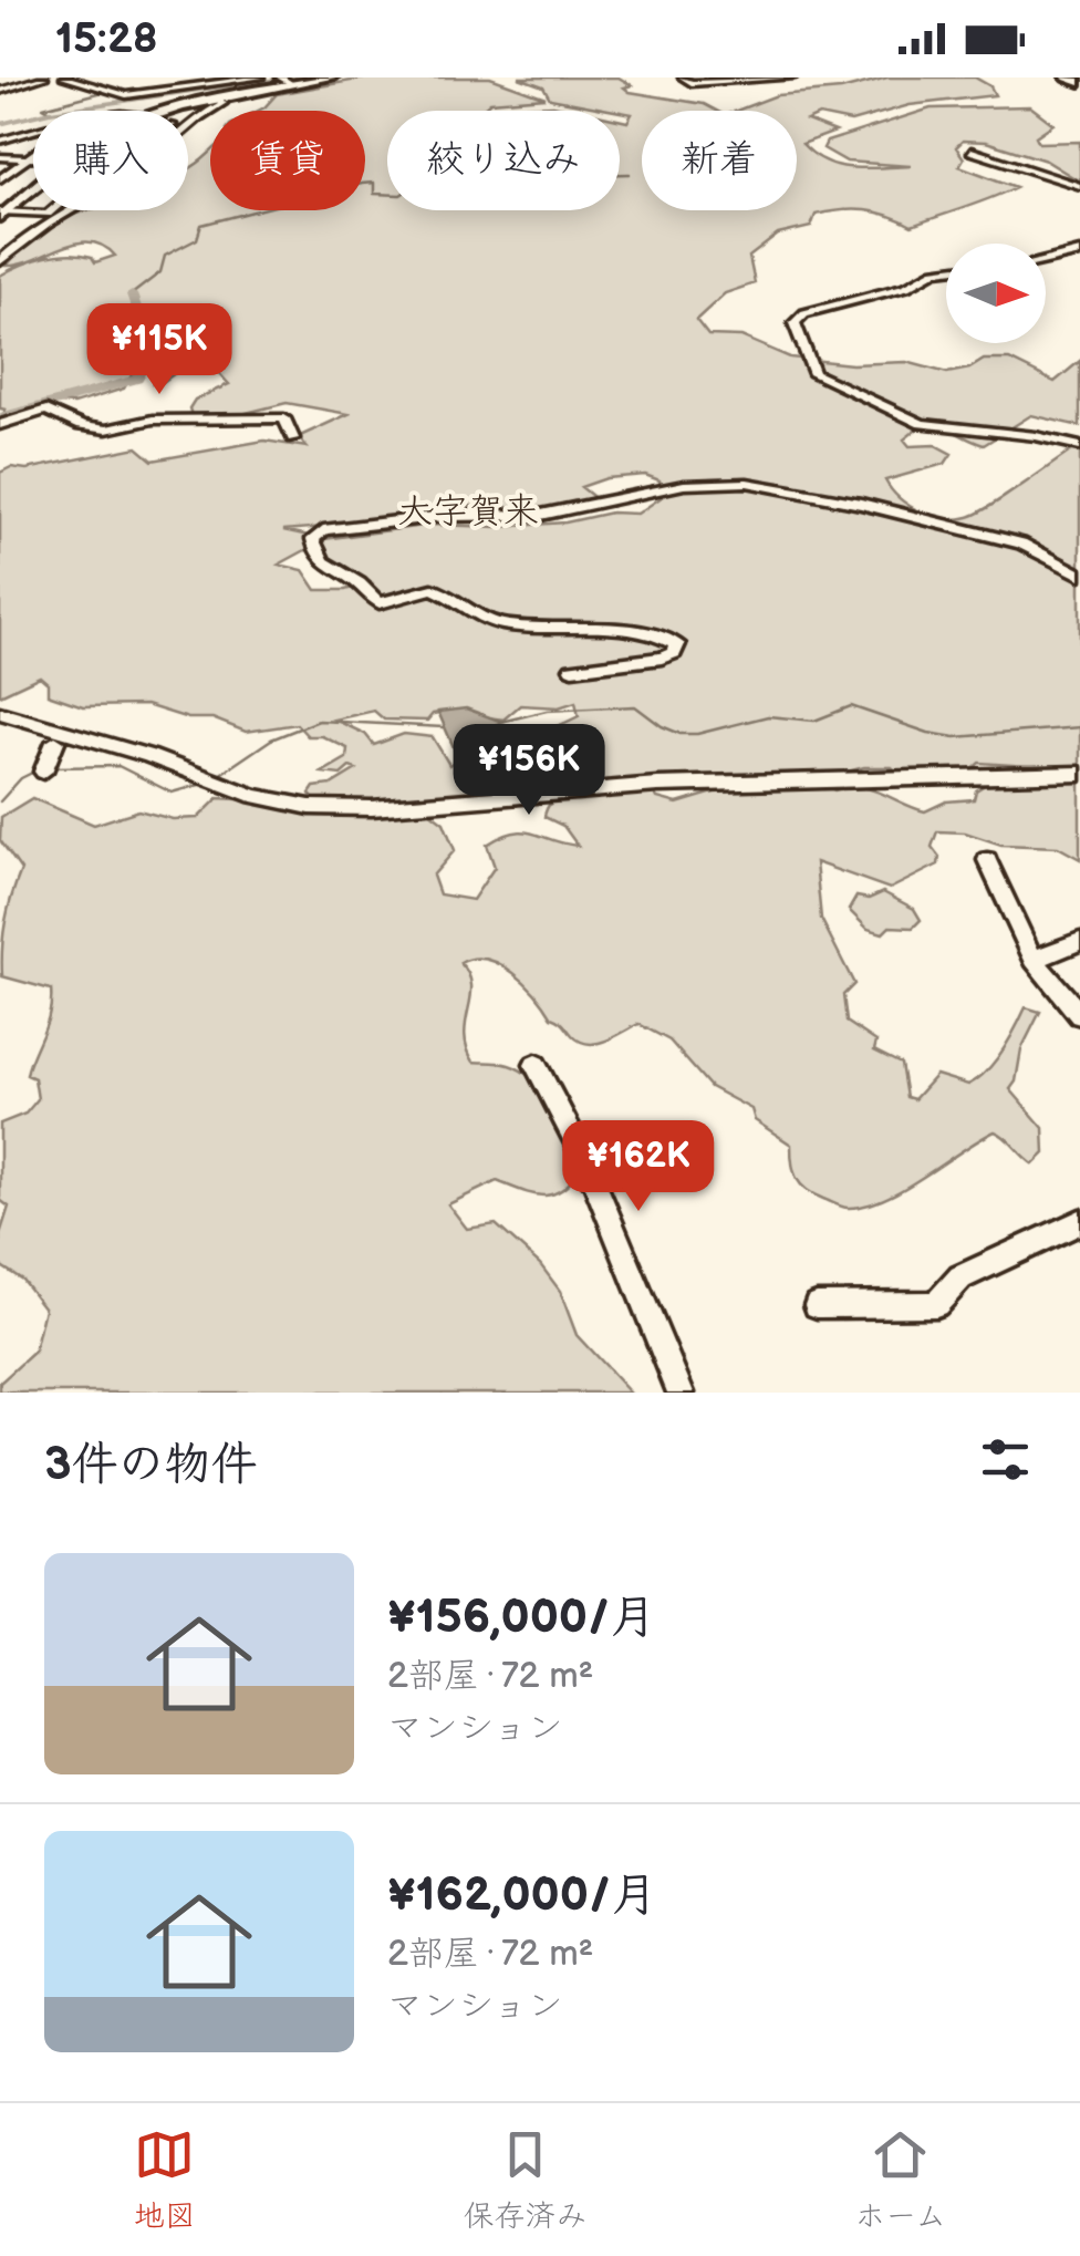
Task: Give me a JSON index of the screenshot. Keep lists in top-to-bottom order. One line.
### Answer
{"districts":["大字賀来"],"north":"right","page":{"status":"15:28","chip":["購入","賃貸","絞り込み","新着"],"price":["¥115K","¥156K","¥162K"],"heading":"3件の物件","list":[{"name":"¥156,000/月","note":"2部屋 · 72 m² · マンション"},{"name":"¥162,000/月","note":"2部屋 · 72 m² · マンション"}],"tabs":["地図","保存済み","ホーム"]}}
